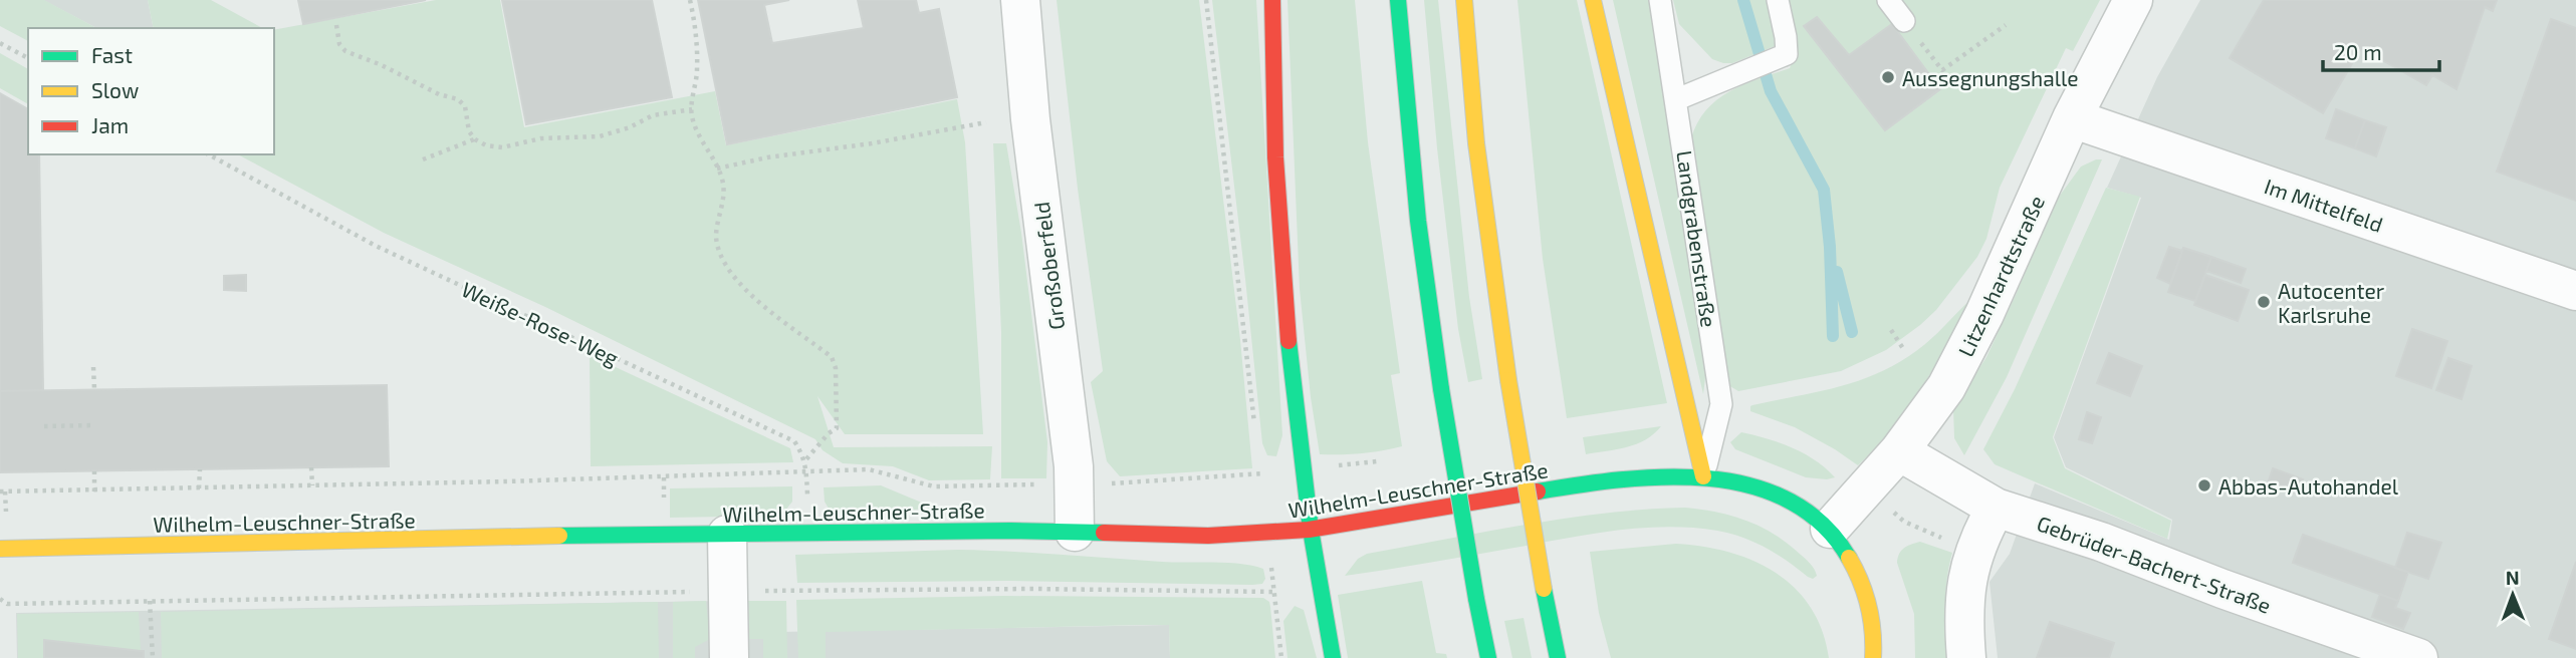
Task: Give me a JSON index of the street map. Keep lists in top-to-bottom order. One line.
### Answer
{"streets":{"main road":["Wilhelm-Leuschner-Straße"],"street":["Im Mittelfeld","Großoberfeld","Litzenhardtstraße","Gebrüder-Bachert-Straße"],"lane":["Landgrabenstraße"],"path":["Weiße-Rose-Weg"]},"crossings":[["Im Mittelfeld","Litzenhardtstraße"],["Landgrabenstraße","Wilhelm-Leuschner-Straße"],["Großoberfeld","Wilhelm-Leuschner-Straße"],["Litzenhardtstraße","Wilhelm-Leuschner-Straße"],["Litzenhardtstraße","Gebrüder-Bachert-Straße"]],"places":["Aussegnungshalle","Autocenter Karlsruhe","Abbas-Autohandel"],"legend":["Fast","Slow","Jam"],"scale_bar":"20 m","north":"top"}
